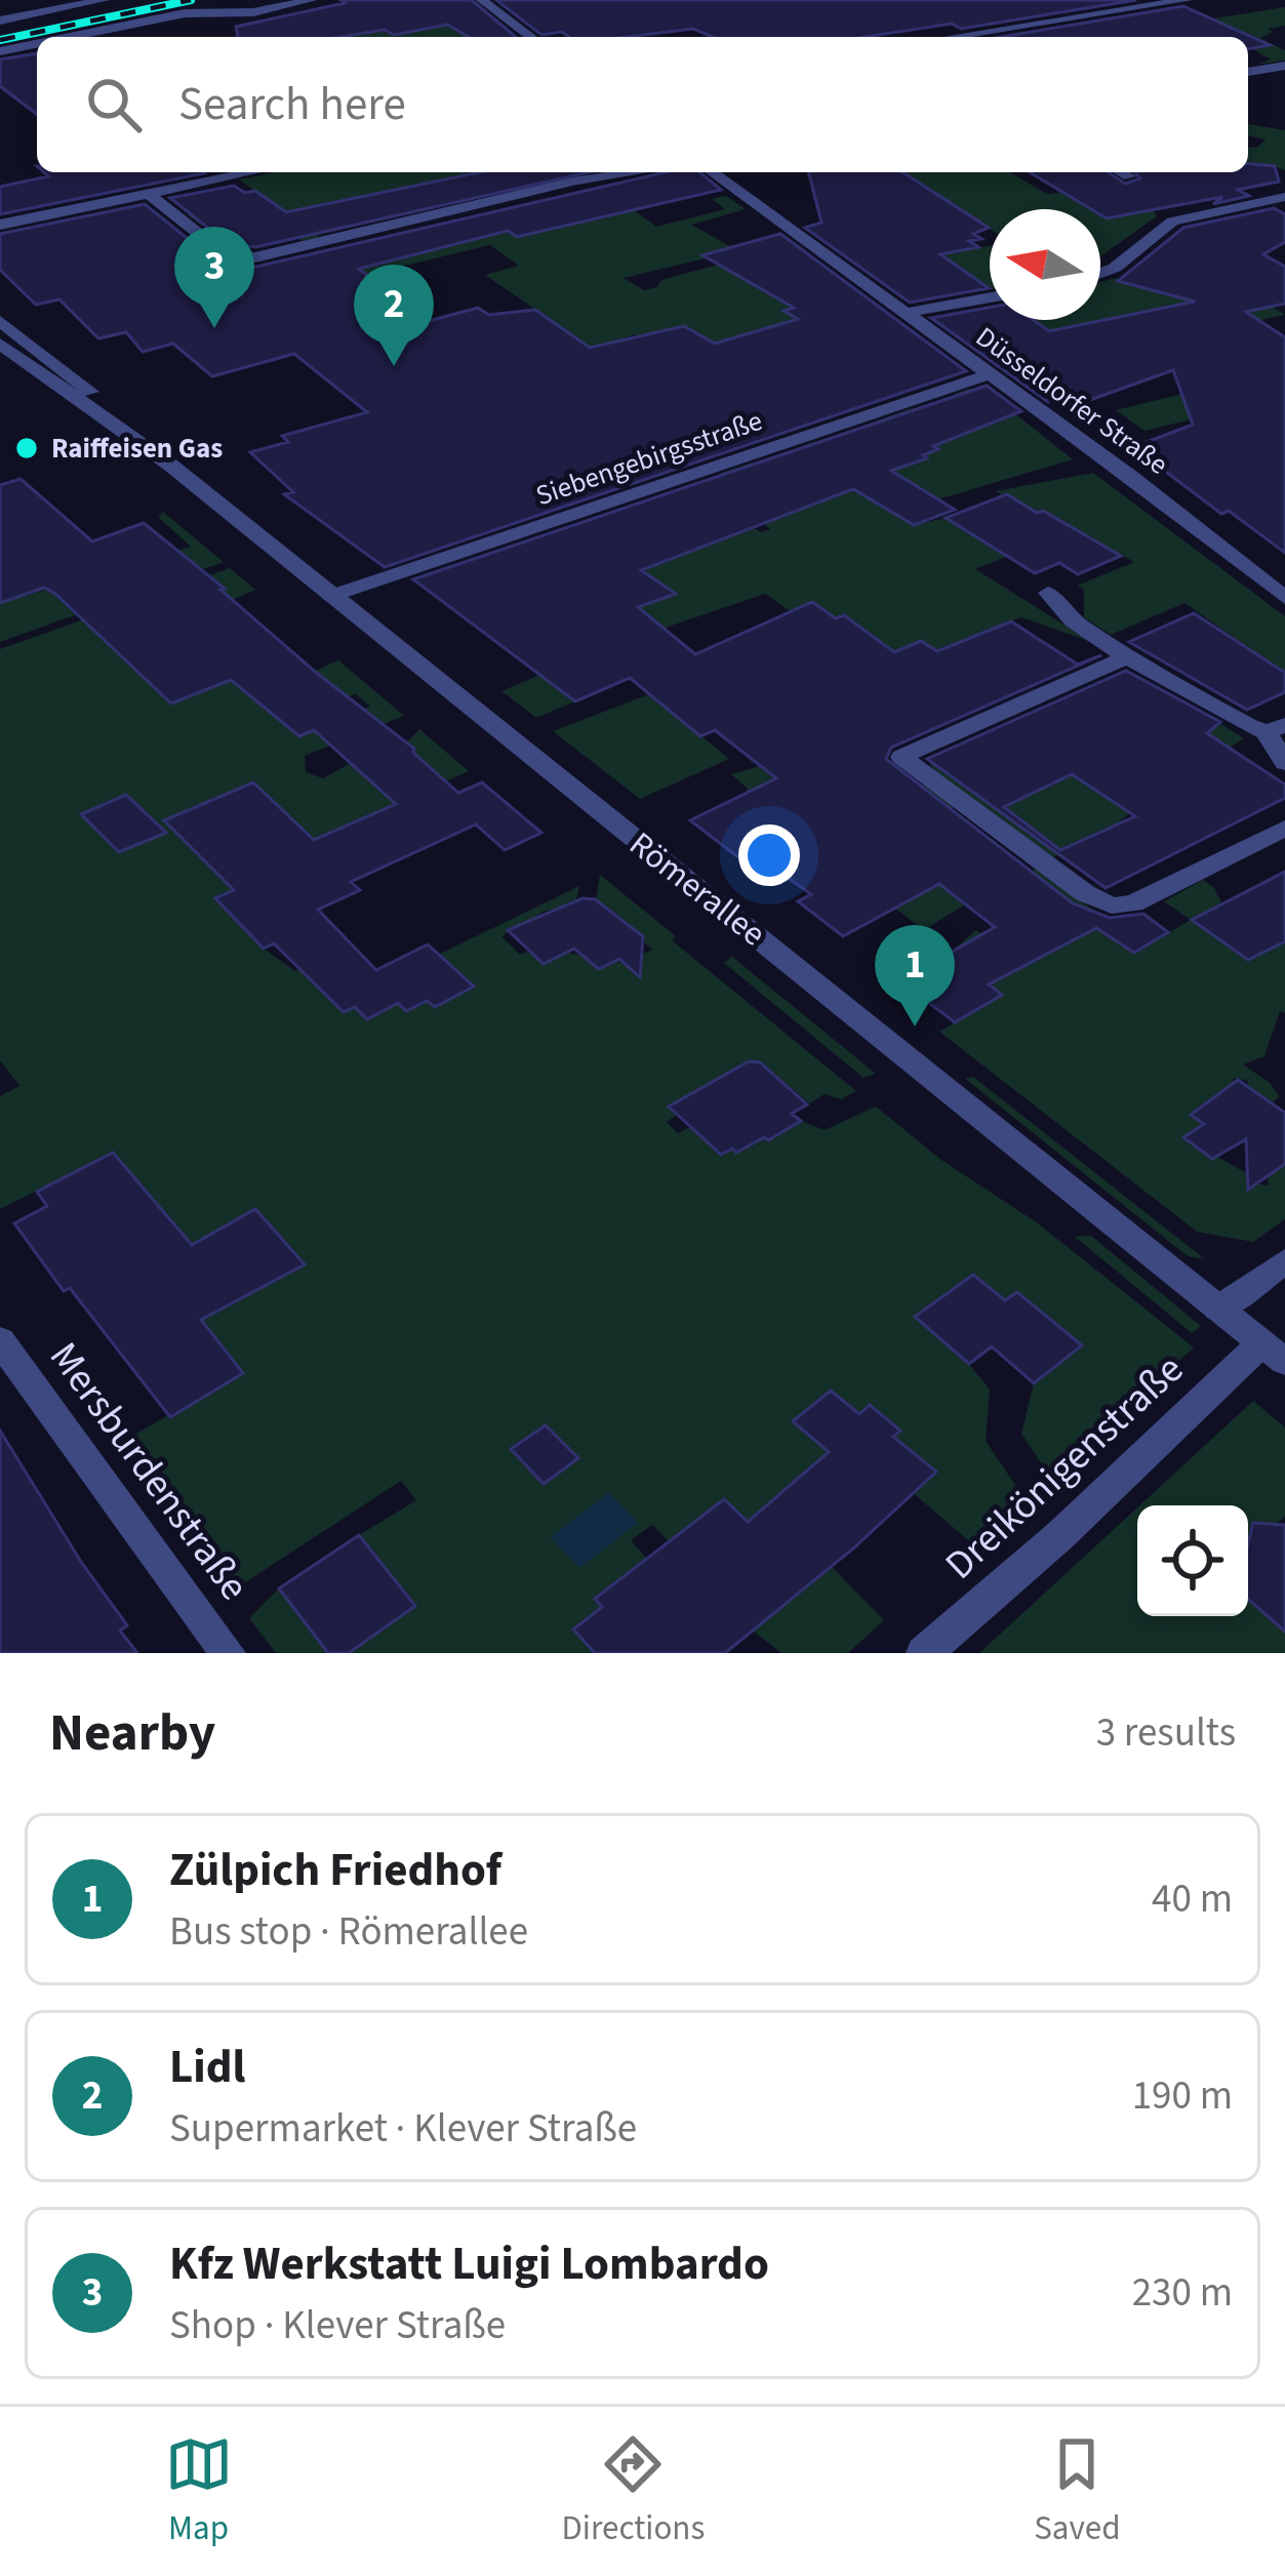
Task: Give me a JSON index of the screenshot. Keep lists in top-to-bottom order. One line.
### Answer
{"streets":{"street":["Düsseldorfer Straße","Siebengebirgsstraße","Römerallee","Dreikönigenstraße","Mersburdenstraße"]},"crossings":[["Düsseldorfer Straße","Siebengebirgsstraße"],["Siebengebirgsstraße","Römerallee"],["Römerallee","Dreikönigenstraße"]],"places":["Raiffeisen Gas"],"north":"left","page":{"search":"Search here","pins":["3","2","1"],"heading":["Nearby","3 results"],"list":[{"mark":"1","name":"Zülpich Friedhof","note":"Bus stop · Römerallee","value":"40 m"},{"mark":"2","name":"Lidl","note":"Supermarket · Klever Straße","value":"190 m"},{"mark":"3","name":"Kfz Werkstatt Luigi Lombardo","note":"Shop · Klever Straße","value":"230 m"}],"nav":["Map","Directions","Saved"]}}
